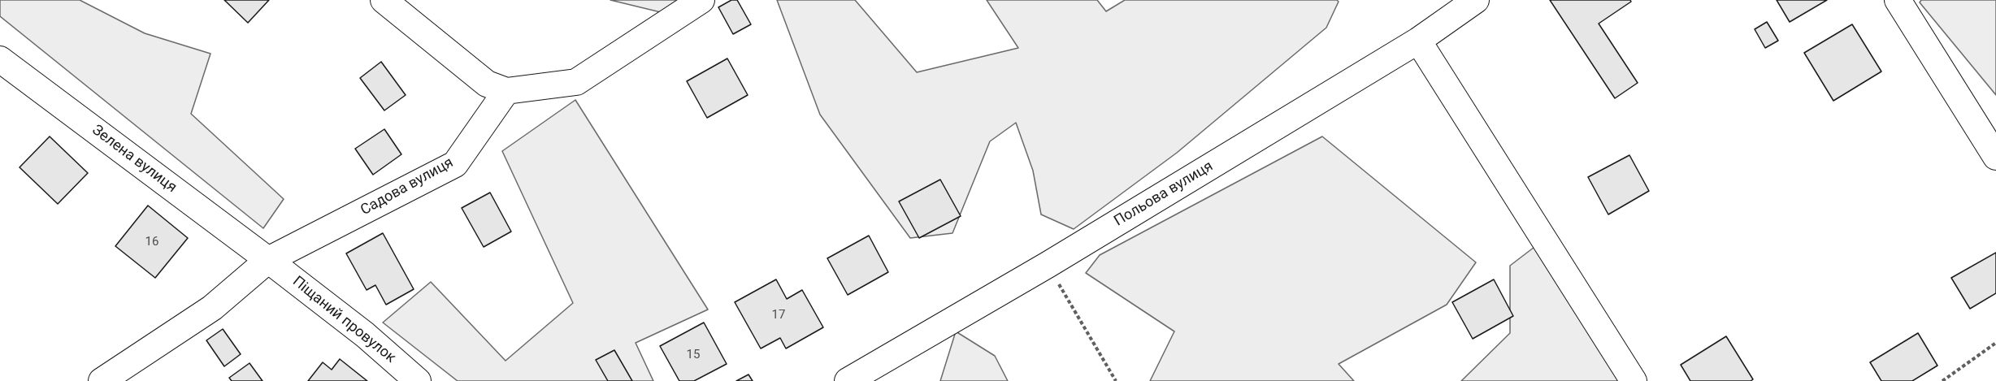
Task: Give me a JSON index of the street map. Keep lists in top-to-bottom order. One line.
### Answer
{"streets":{"street":["Зелена вулиця","Садова вулиця","Польова вулиця","Піщаний провулок"]},"crossings":[["Зелена вулиця","Садова вулиця"],["Зелена вулиця","Піщаний провулок"],["Садова вулиця","Піщаний провулок"]],"house_numbers":["16","17","15"]}
